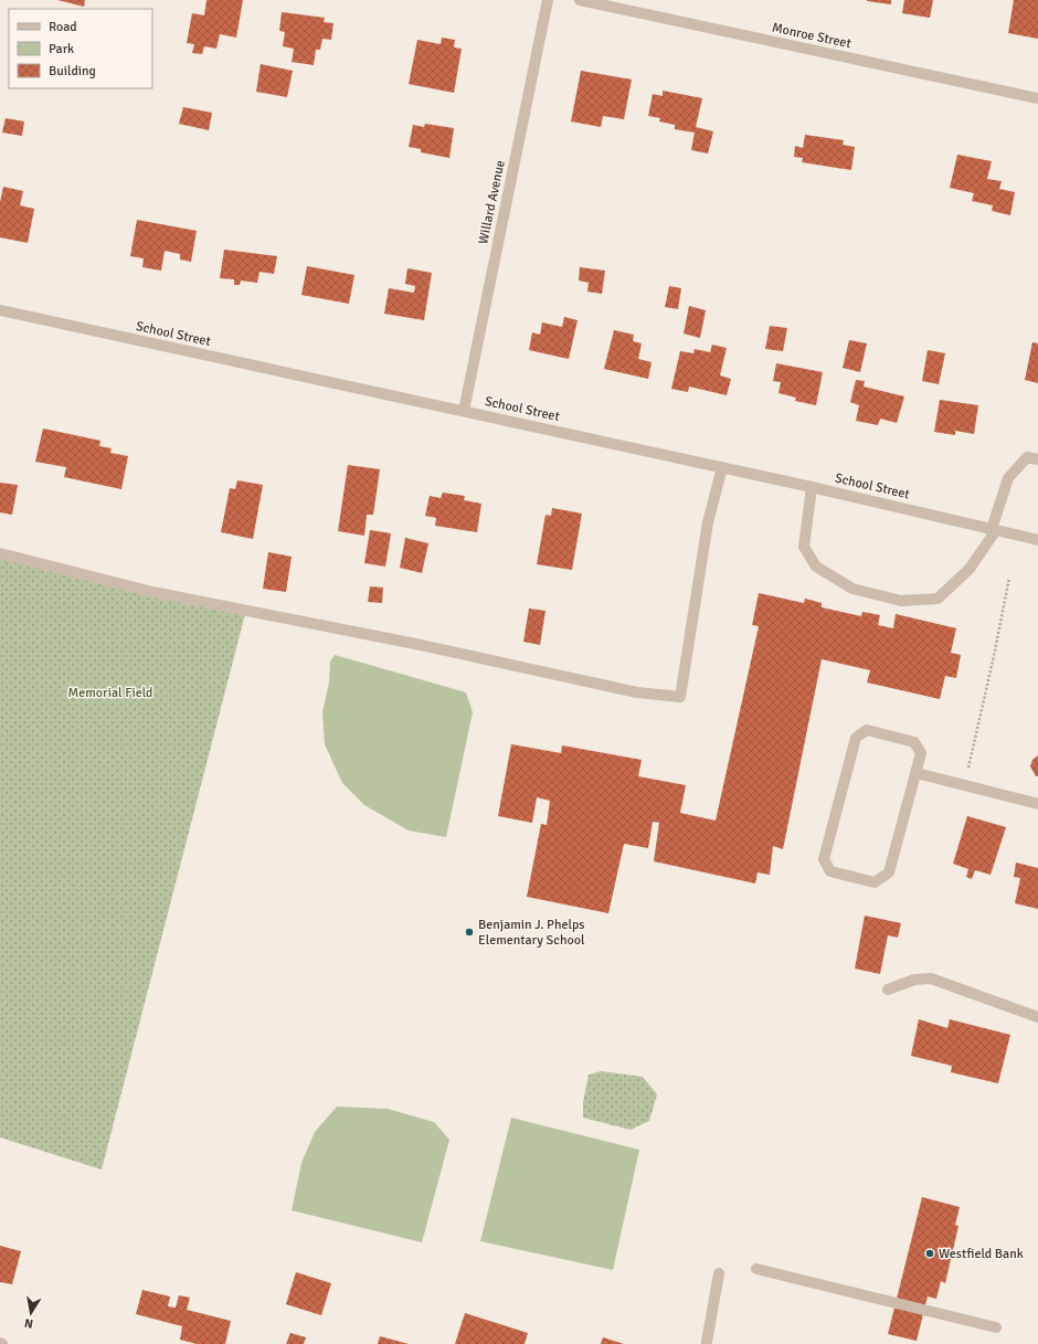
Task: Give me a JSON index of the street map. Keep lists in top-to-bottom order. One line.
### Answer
{"streets":{"street":["Monroe Street","Willard Avenue","School Street"]},"crossings":[["Willard Avenue","School Street"]],"parks":["Memorial Field"],"places":["Benjamin J. Phelps Elementary School","Westfield Bank"],"legend":["Road","Park","Building"],"north":"bottom"}
